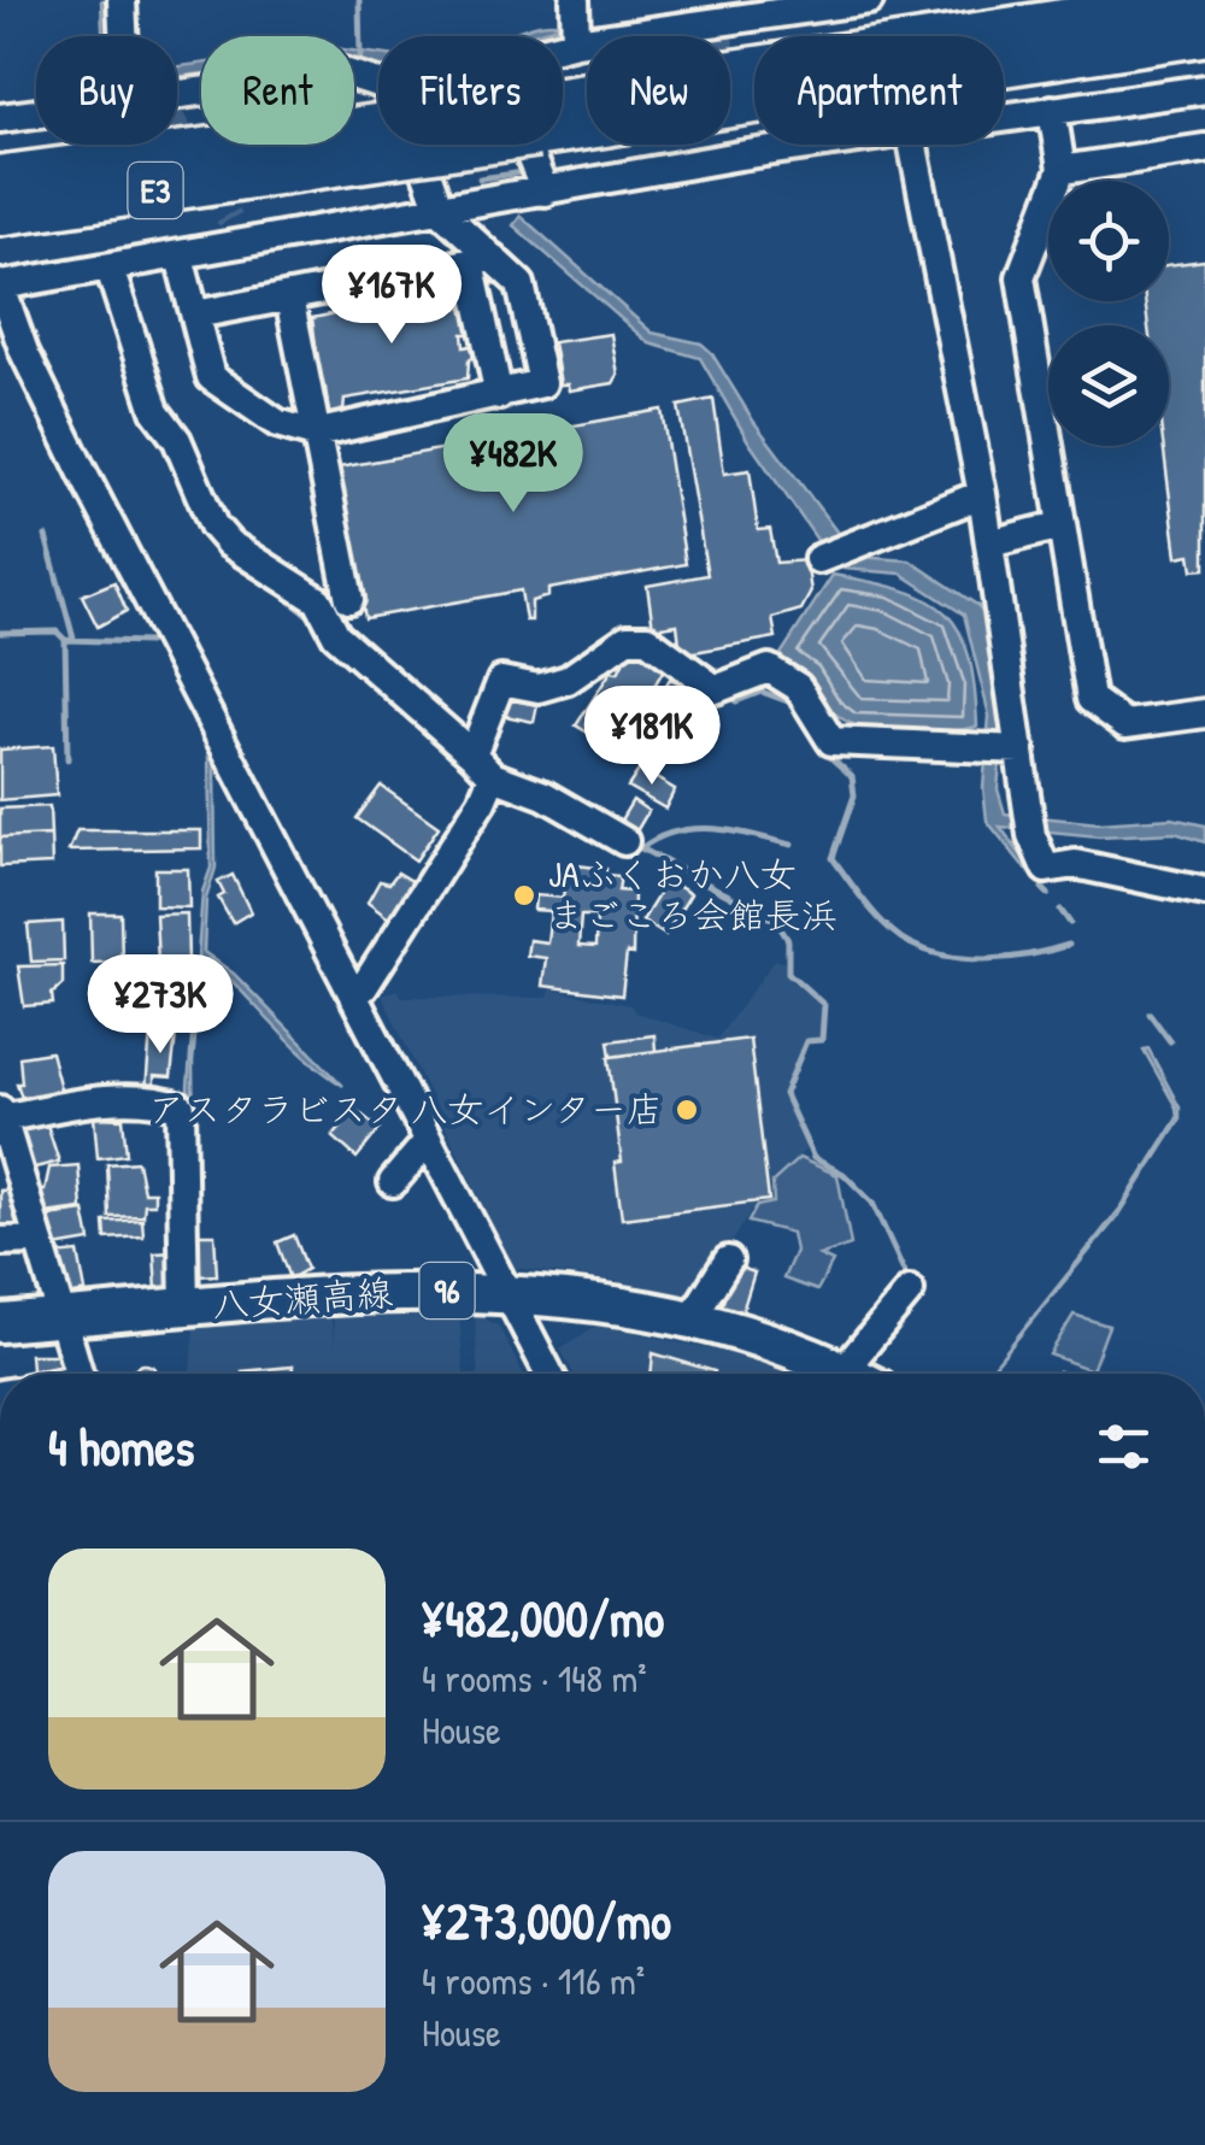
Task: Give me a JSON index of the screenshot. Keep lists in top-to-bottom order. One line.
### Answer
{"streets":{"highway":["E3"],"main road":["96","八女瀬高線"]},"places":["JAふくおか八女 まごころ会館長浜","アスタラビスタ 八女インター店"],"page":{"chip":["Buy","Rent","Filters","New","Apartment"],"price":["¥167K","¥482K","¥181K","¥273K"],"heading":"4 homes","list":[{"name":"¥482,000/mo","note":"4 rooms · 148 m² · House"},{"name":"¥273,000/mo","note":"4 rooms · 116 m² · House"}]}}
